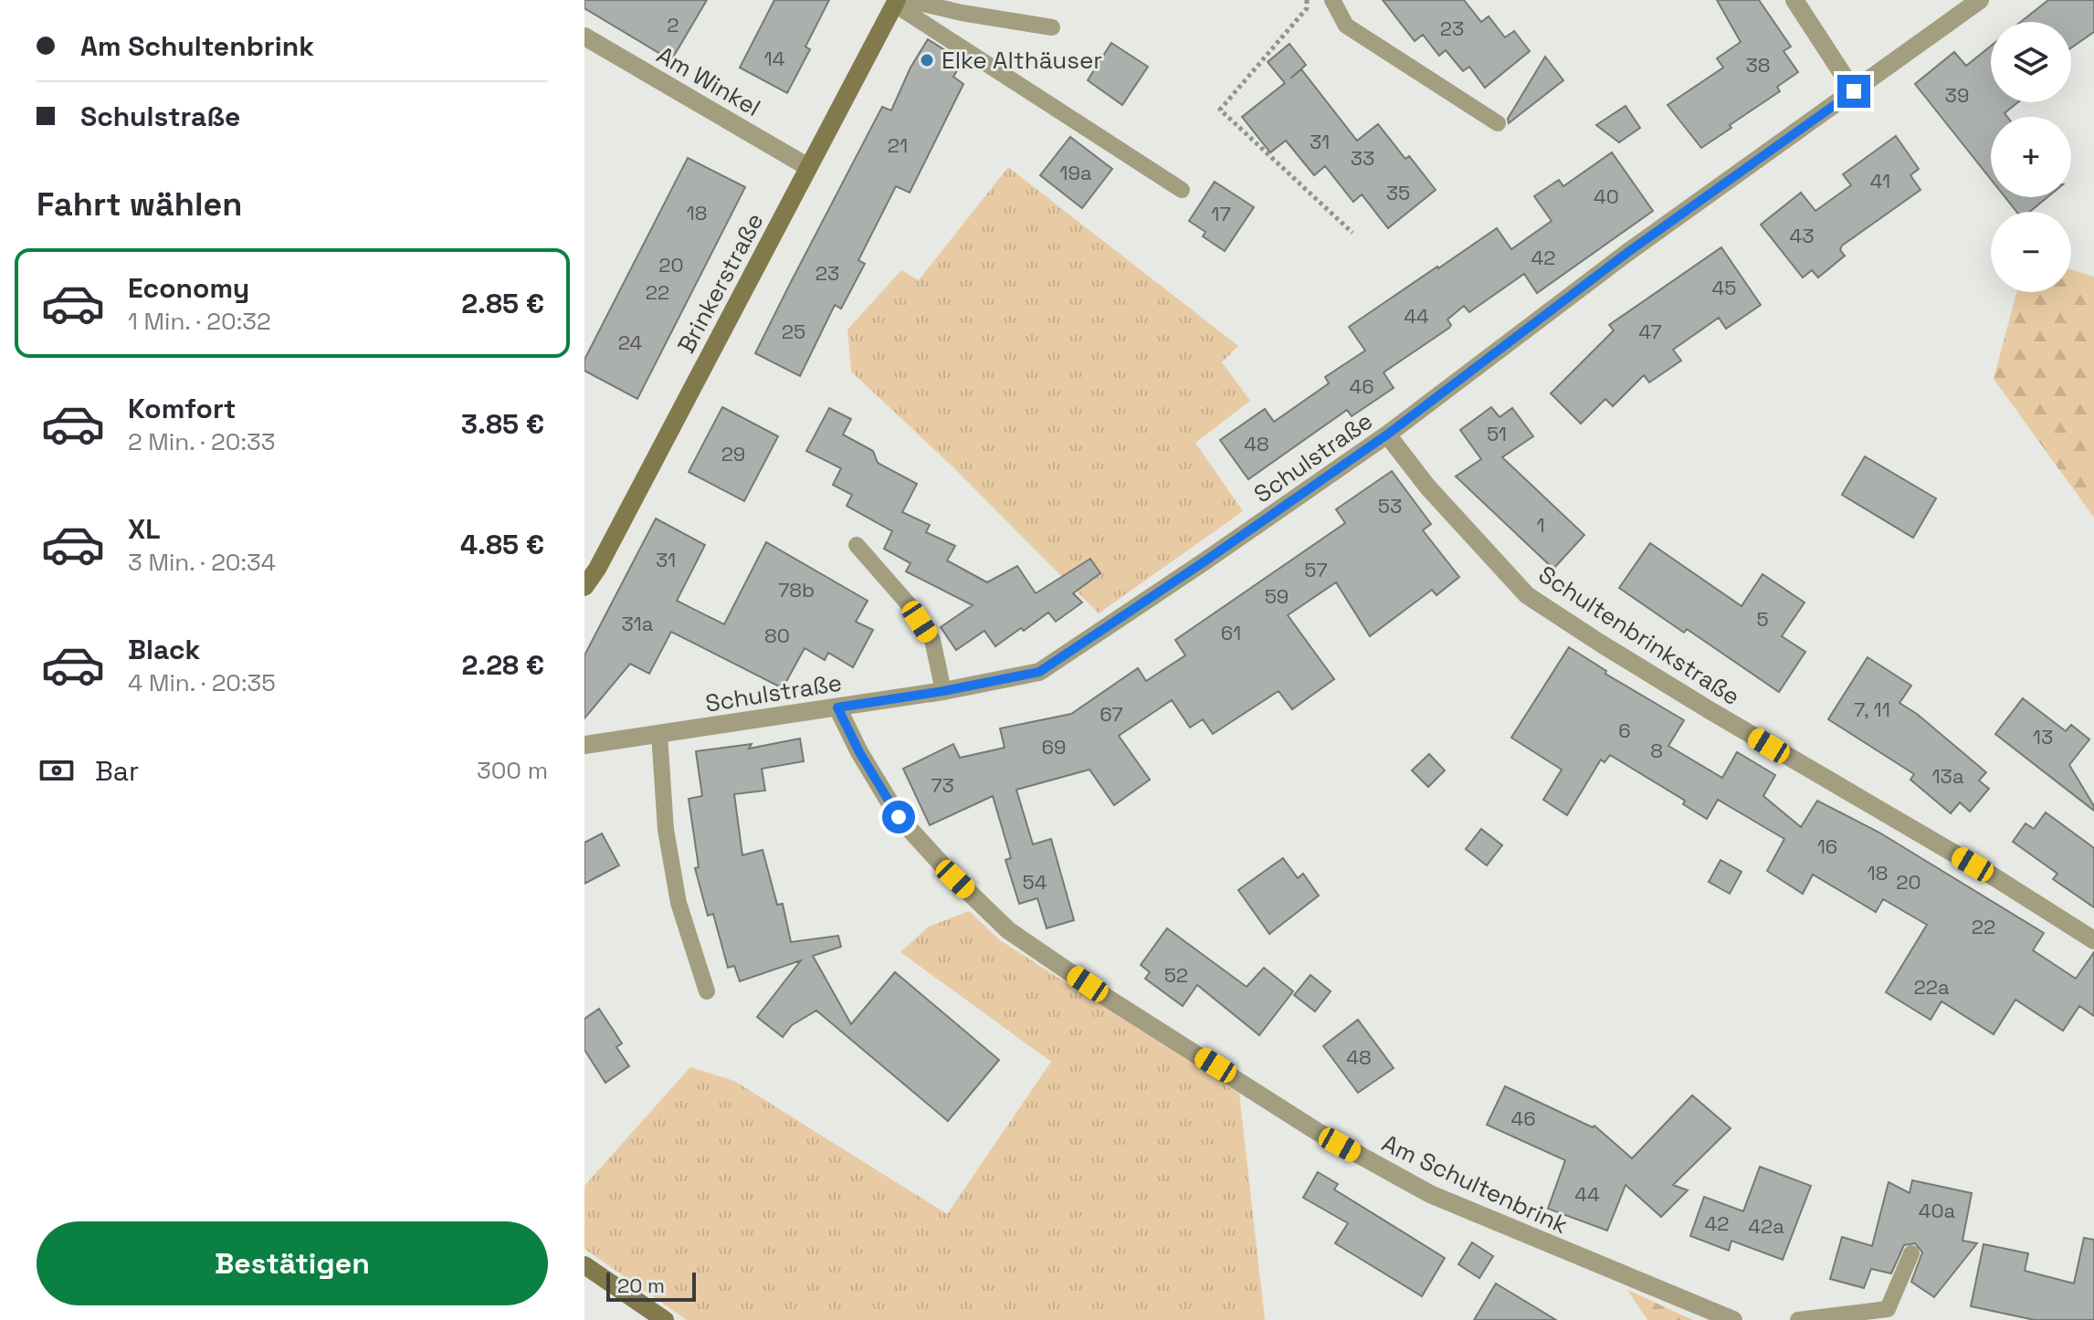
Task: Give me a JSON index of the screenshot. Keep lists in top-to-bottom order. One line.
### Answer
{"streets":{"street":["Am Winkel","Brinkerstraße","Schulstraße","Schultenbrinkstraße","Am Schultenbrink"]},"crossings":[["Am Winkel","Brinkerstraße"],["Schulstraße","Schultenbrinkstraße"],["Schulstraße","Am Schultenbrink"]],"places":["Elke Althäuser"],"house_numbers":["2","23","14","38","39","31","21","33","19a","41","35","40","18","17","43","42","20","23","45","22","44","25","47","24","46","51","48","29","53","1","31","57","78b","59","5","31a","61","80","7, 11","67","6","13","69","8","13a","73","16","18","54","20","22","52","22a","48","46","44","40a","42","42a"],"scale_bar":"20 m","page":{"banner":["Am Schultenbrink","Schulstraße"],"map_buttons":["+","−"],"heading":"Fahrt wählen","list":[{"name":"Economy","note":"1 Min. · 20:32","value":"2.85 €"},{"name":"Komfort","note":"2 Min. · 20:33","value":"3.85 €"},{"name":"XL","note":"3 Min. · 20:34","value":"4.85 €"},{"name":"Black","note":"4 Min. · 20:35","value":"2.28 €"}],"pay":["Bar","300 m"],"buttons":"Bestätigen","scale":"20 m"}}
